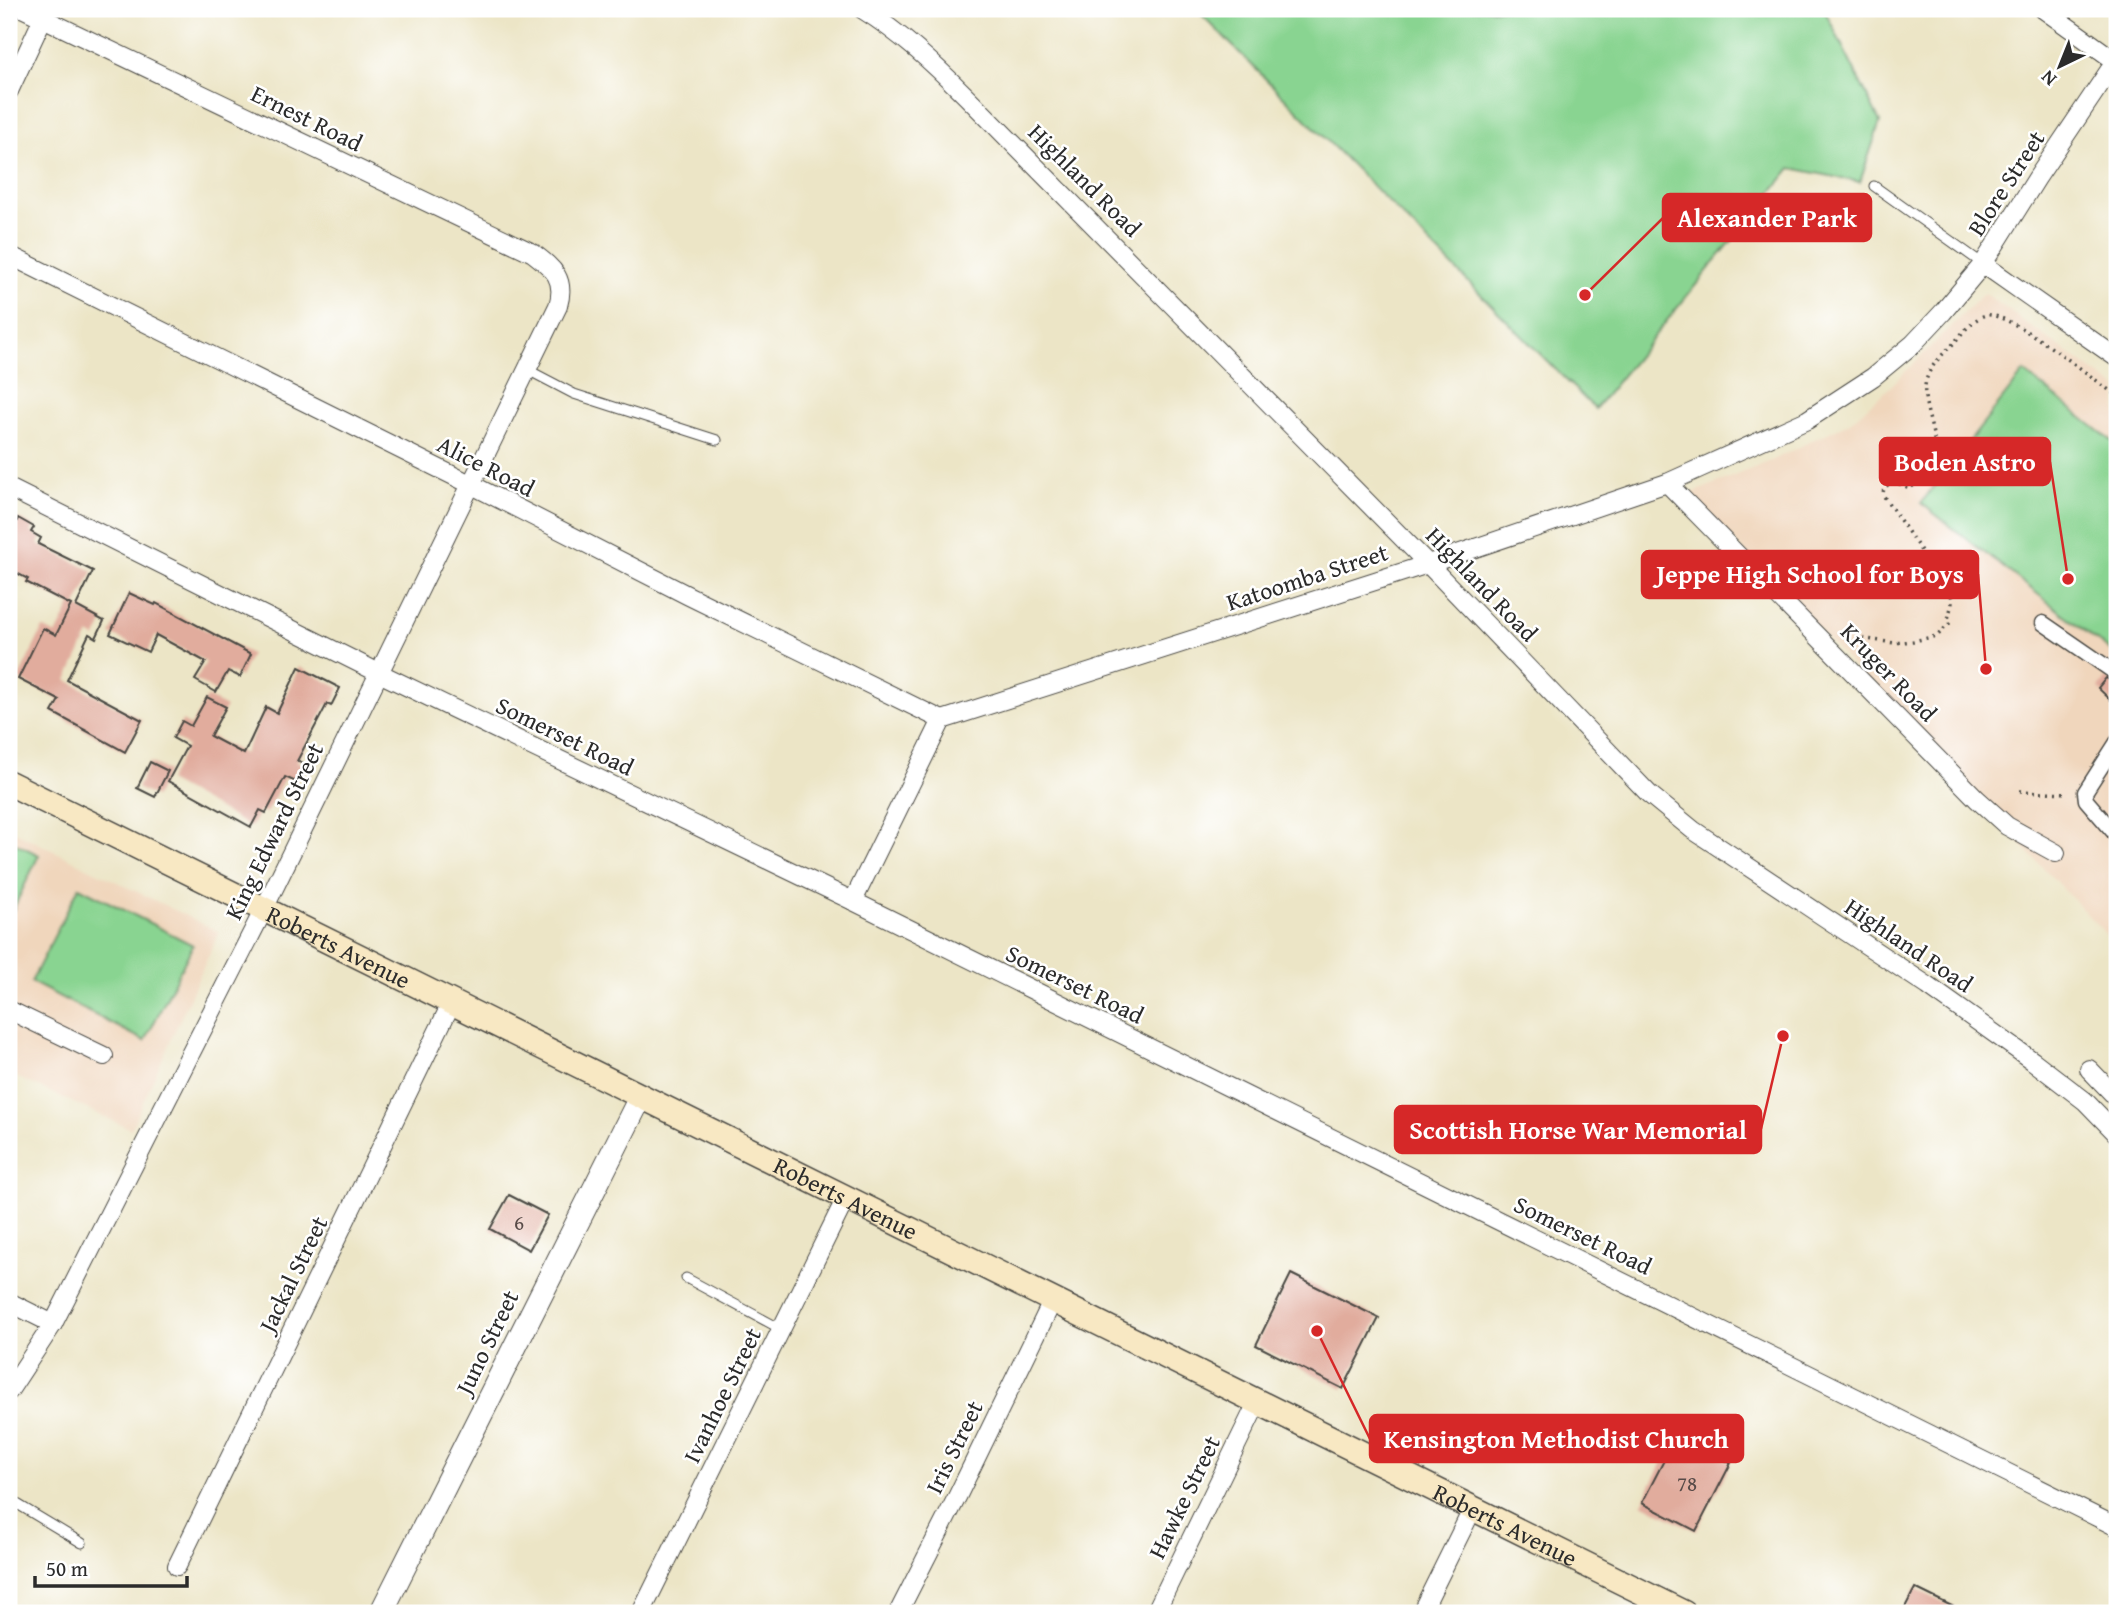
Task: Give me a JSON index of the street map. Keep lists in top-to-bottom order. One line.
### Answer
{"streets":{"main road":["Roberts Avenue"],"street":["Ernest Road","Highland Road","Blore Street","Alice Road","Katoomba Street","Kruger Road","Somerset Road","King Edward Street","Jackal Street","Juno Street","Ivanhoe Street","Iris Street","Hawke Street"]},"crossings":[["Ernest Road","King Edward Street"],["Highland Road","Katoomba Street"],["Blore Street","Katoomba Street"],["Alice Road","Katoomba Street"],["Alice Road","King Edward Street"],["Katoomba Street","Kruger Road"],["Somerset Road","King Edward Street"],["King Edward Street","Roberts Avenue"],["Roberts Avenue","Jackal Street"],["Roberts Avenue","Juno Street"],["Roberts Avenue","Ivanhoe Street"],["Roberts Avenue","Iris Street"],["Roberts Avenue","Hawke Street"]],"places":["Alexander Park","Boden Astro","Jeppe High School for Boys","Scottish Horse War Memorial","Kensington Methodist Church"],"house_numbers":["6","78"],"scale_bar":"50 m","north":"bottom left"}
